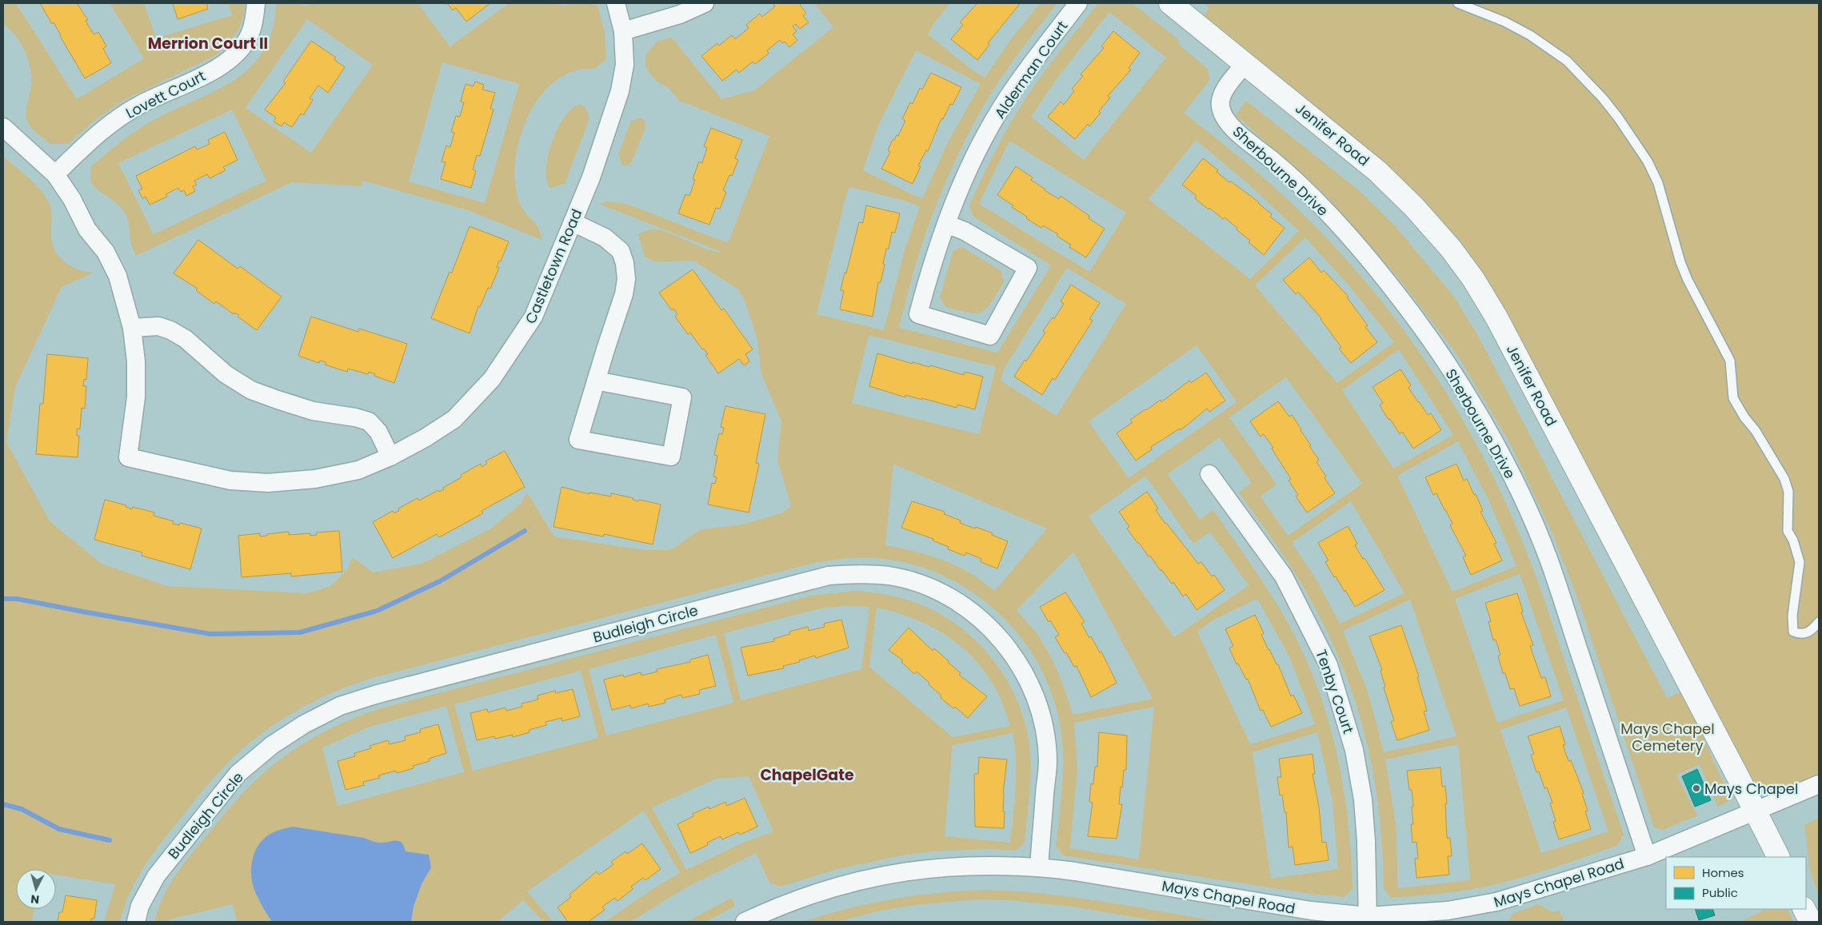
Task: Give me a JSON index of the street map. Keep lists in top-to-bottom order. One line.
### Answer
{"streets":{"street":["Alderman Court","Lovett Court","Jenifer Road","Sherbourne Drive","Castletown Road","Budleigh Circle","Tenby Court","Mays Chapel Road"]},"crossings":[["Lovett Court","Castletown Road"],["Jenifer Road","Sherbourne Drive"],["Jenifer Road","Mays Chapel Road"],["Sherbourne Drive","Mays Chapel Road"],["Budleigh Circle","Mays Chapel Road"],["Tenby Court","Mays Chapel Road"]],"districts":["Merrion Court II","ChapelGate"],"parks":["Mays Chapel Cemetery"],"places":["Mays Chapel"],"legend":["Homes","Public"],"north":"bottom"}
